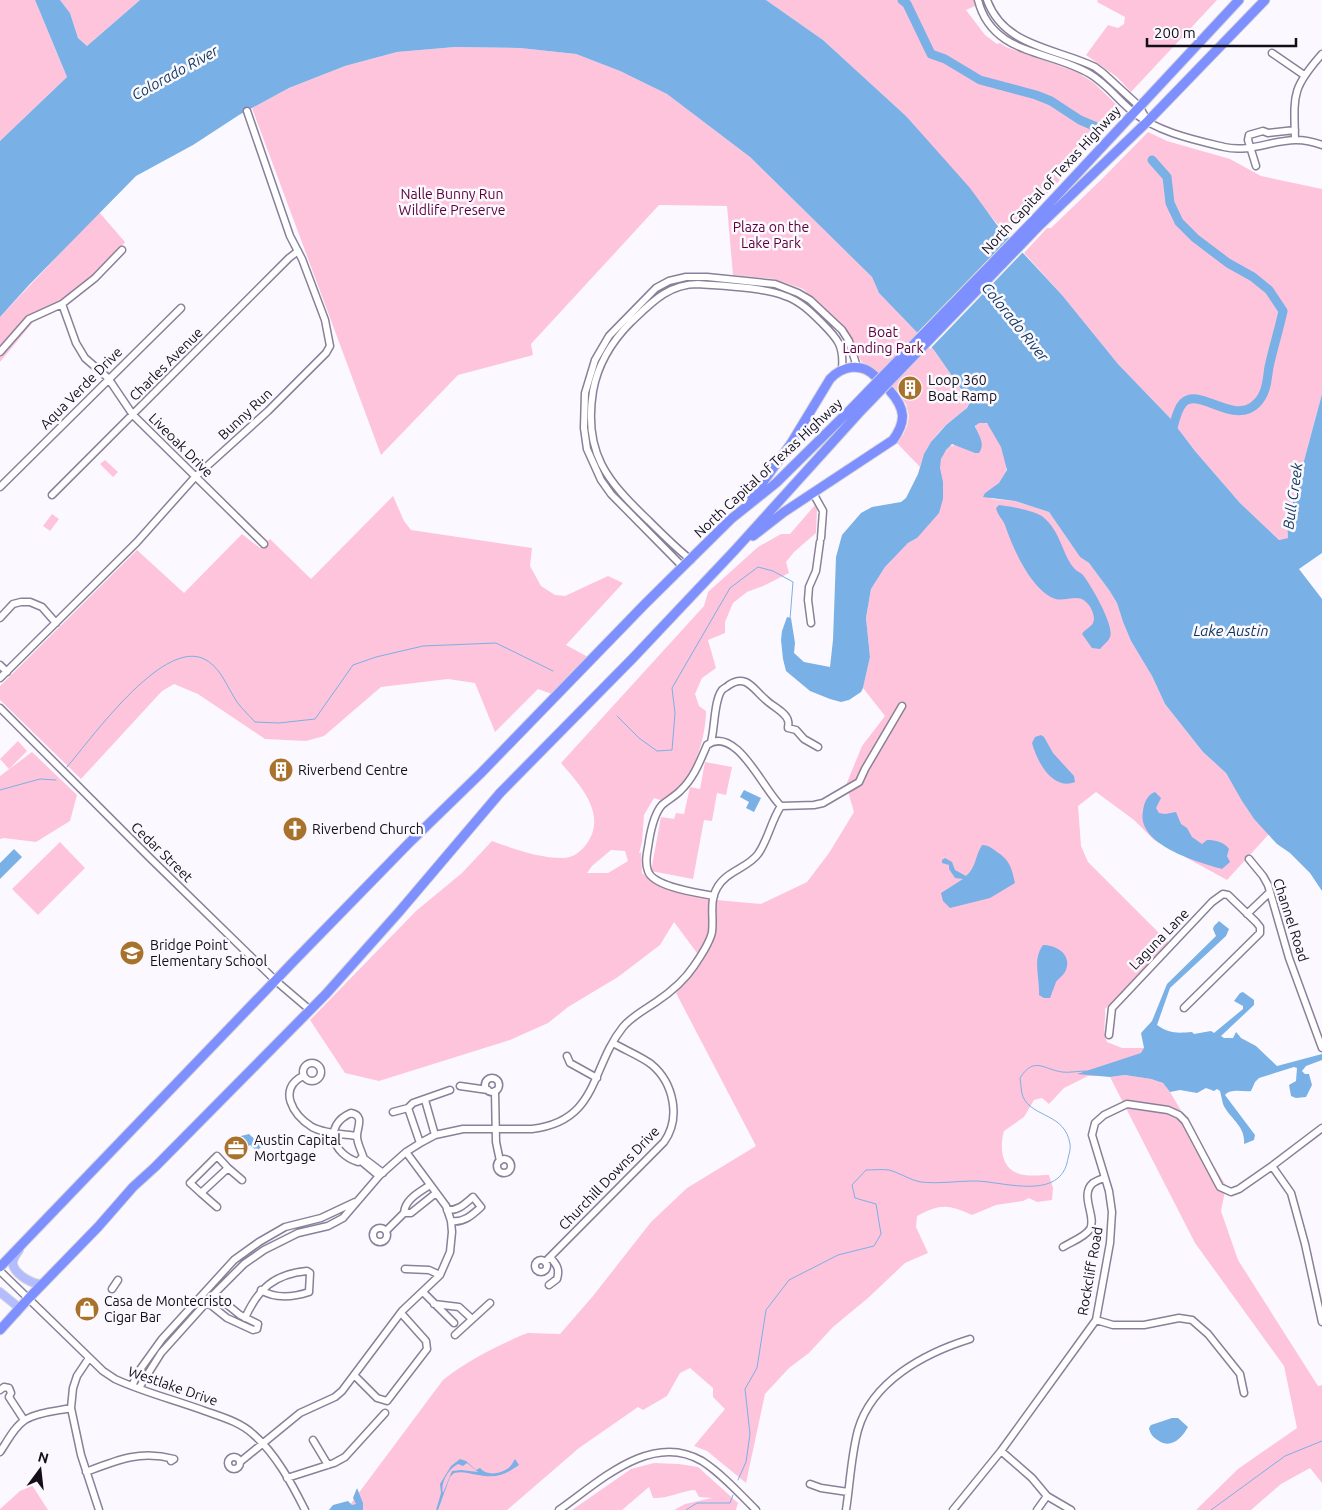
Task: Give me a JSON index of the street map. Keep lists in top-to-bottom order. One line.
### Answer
{"streets":{"highway":["North Capital of Texas Highway"],"street":["Charles Avenue","Aqua Verde Drive","Bunny Run","Liveoak Drive","Cedar Street","Channel Road","Laguna Lane","Churchill Downs Drive","Rockcliff Road","Westlake Drive"]},"crossings":[["North Capital of Texas Highway","Cedar Street"],["North Capital of Texas Highway","Westlake Drive"],["Charles Avenue","Bunny Run"],["Charles Avenue","Liveoak Drive"],["Aqua Verde Drive","Liveoak Drive"],["Bunny Run","Liveoak Drive"]],"water":["Colorado River","Bull Creek","Lake Austin"],"parks":["Nalle Bunny Run Wildlife Preserve","Plaza on the Lake Park","Boat Landing Park"],"places":{"building":["Loop 360 Boat Ramp","Riverbend Centre"],"church":["Riverbend Church"],"school or university":["Bridge Point Elementary School"],"office":["Austin Capital Mortgage"],"shop":["Casa de Montecristo Cigar Bar"]},"scale_bar":"200 m","north":"top"}
